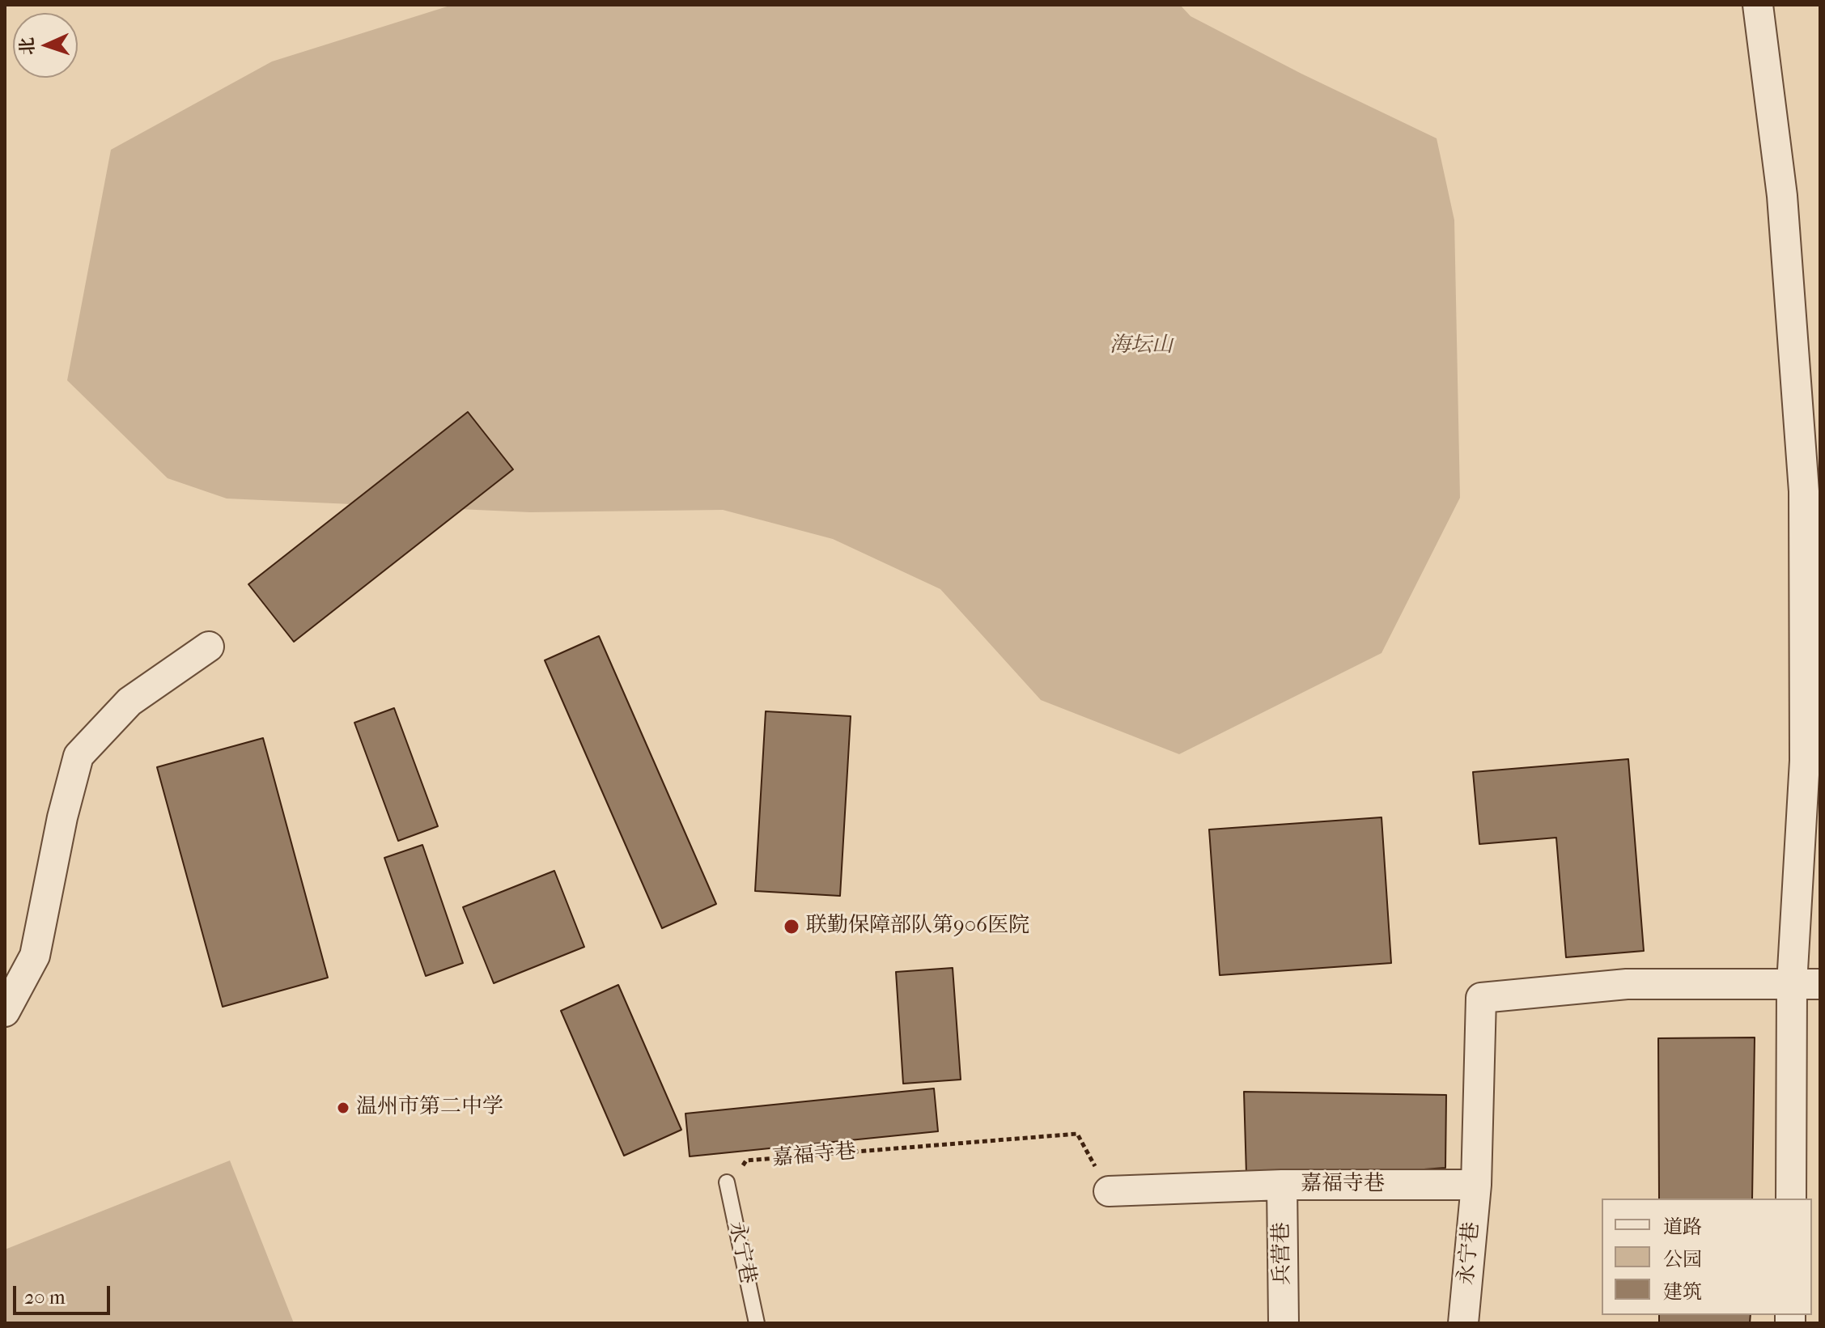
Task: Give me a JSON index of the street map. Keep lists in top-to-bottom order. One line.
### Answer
{"streets":{"street":["嘉福寺巷","永宁巷","兵营巷"]},"crossings":[["嘉福寺巷","永宁巷"],["嘉福寺巷","兵营巷"]],"parks":["海坛山"],"places":["联勤保障部队第906医院","温州市第二中学"],"legend":["道路","公园","建筑"],"scale_bar":"20 m","north":"left"}
